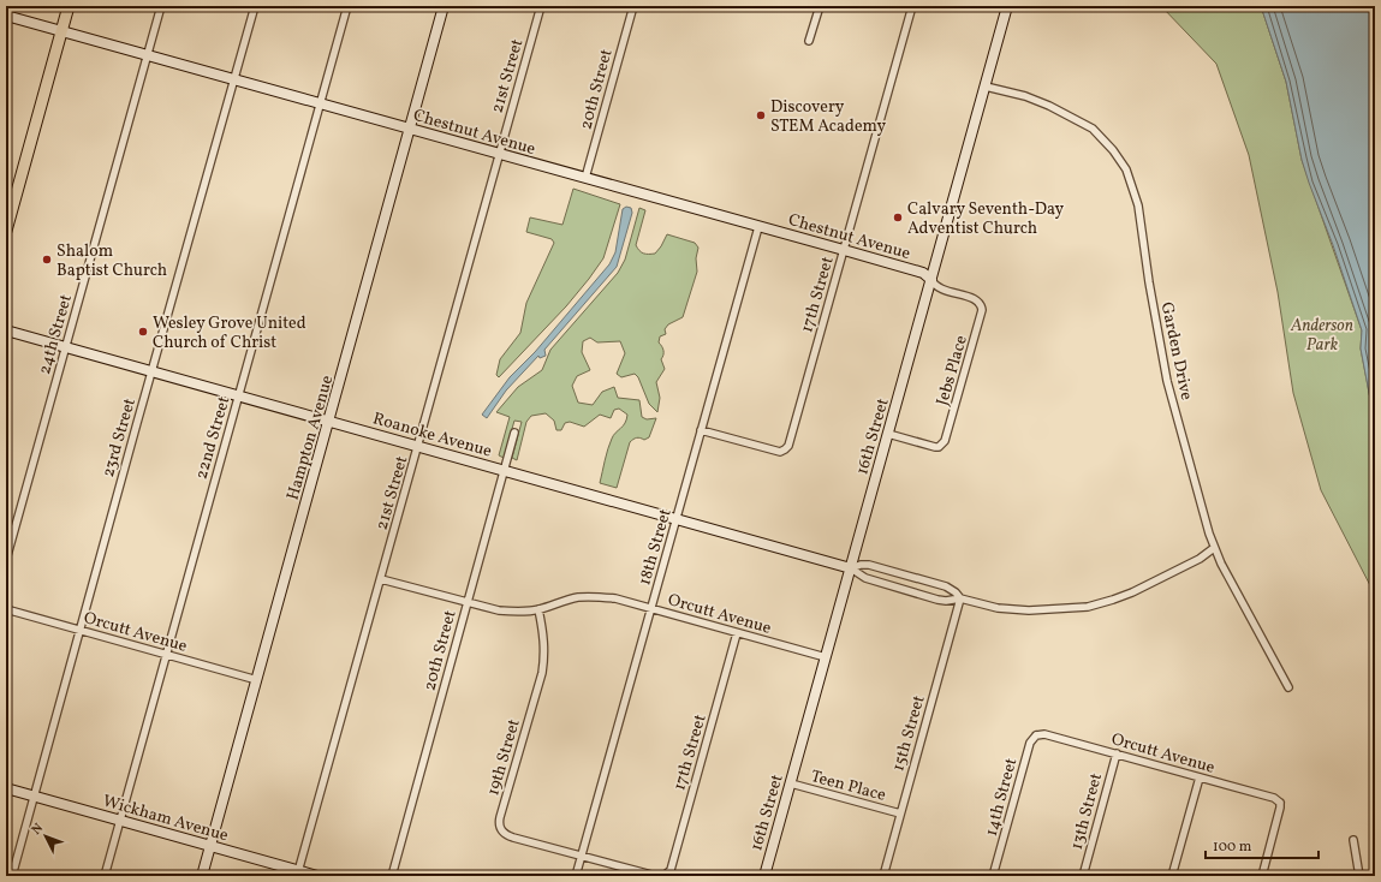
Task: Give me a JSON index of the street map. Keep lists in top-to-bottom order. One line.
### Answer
{"streets":{"street":["21st Street","20th Street","Chestnut Avenue","17th Street","24th Street","Garden Drive","Jebs Place","Roanoke Avenue","16th Street","23rd Street","22nd Street","Hampton Avenue","18th Street","Orcutt Avenue","15th Street","19th Street","Teen Place","14th Street","13th Street","Wickham Avenue"]},"crossings":[["21st Street","Chestnut Avenue"],["21st Street","Roanoke Avenue"],["21st Street","Orcutt Avenue"],["21st Street","Wickham Avenue"],["20th Street","Chestnut Avenue"],["20th Street","Roanoke Avenue"],["20th Street","Orcutt Avenue"],["Chestnut Avenue","17th Street"],["Chestnut Avenue","24th Street"],["Chestnut Avenue","Jebs Place"],["Chestnut Avenue","16th Street"],["Chestnut Avenue","23rd Street"],["Chestnut Avenue","22nd Street"],["Chestnut Avenue","Hampton Avenue"],["Chestnut Avenue","18th Street"],["17th Street","18th Street"],["17th Street","Orcutt Avenue"],["24th Street","Roanoke Avenue"],["Garden Drive","Roanoke Avenue"],["Garden Drive","16th Street"],["Jebs Place","16th Street"],["Roanoke Avenue","16th Street"],["Roanoke Avenue","23rd Street"],["Roanoke Avenue","22nd Street"],["Roanoke Avenue","Hampton Avenue"],["Roanoke Avenue","18th Street"],["Roanoke Avenue","15th Street"],["16th Street","Orcutt Avenue"],["16th Street","Teen Place"],["23rd Street","Orcutt Avenue"],["23rd Street","Wickham Avenue"],["22nd Street","Orcutt Avenue"],["22nd Street","Wickham Avenue"],["Hampton Avenue","Orcutt Avenue"],["Hampton Avenue","Wickham Avenue"],["18th Street","Orcutt Avenue"],["18th Street","19th Street"],["Orcutt Avenue","19th Street"],["Orcutt Avenue","14th Street"],["Orcutt Avenue","13th Street"],["15th Street","Teen Place"]],"parks":["Anderson Park"],"places":["Discovery STEM Academy","Calvary Seventh-Day Adventist Church","Shalom Baptist Church","Wesley Grove United Church of Christ"],"scale_bar":"100 m","north":"top left"}
